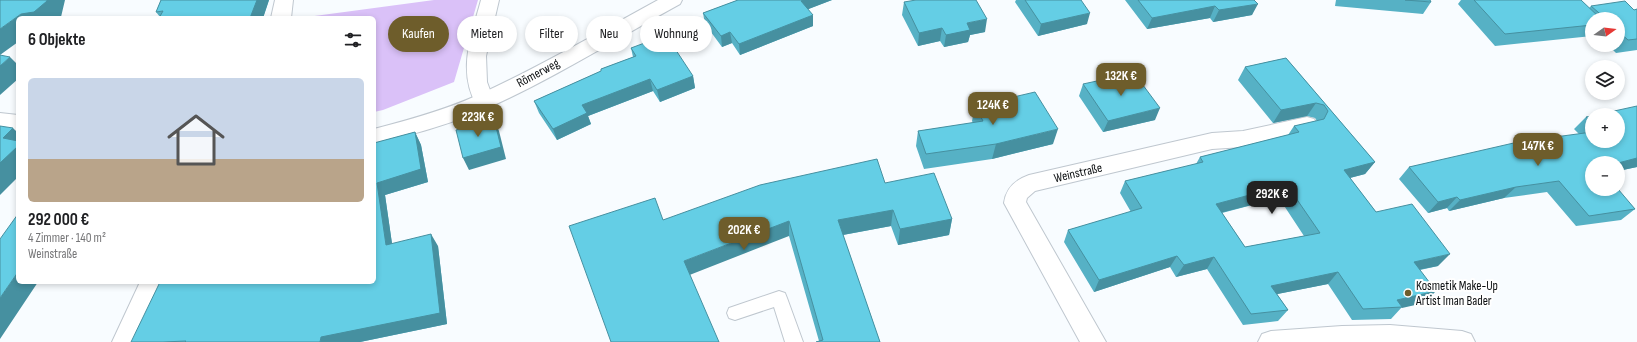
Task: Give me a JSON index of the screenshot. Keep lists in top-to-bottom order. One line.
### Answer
{"streets":{"street":["Römerweg","Weinstraße"]},"places":["Kosmetik Make-Up Artist Iman Bader"],"north":"right","page":{"map_buttons":["+","−"],"chip":["Kaufen","Mieten","Filter","Neu","Wohnung"],"heading":"6 Objekte","price":["132K €","124K €","223K €","147K €","292K €","202K €"],"list":[{"name":"292 000 €","note":"4 Zimmer · 140 m² · Weinstraße"}]}}
